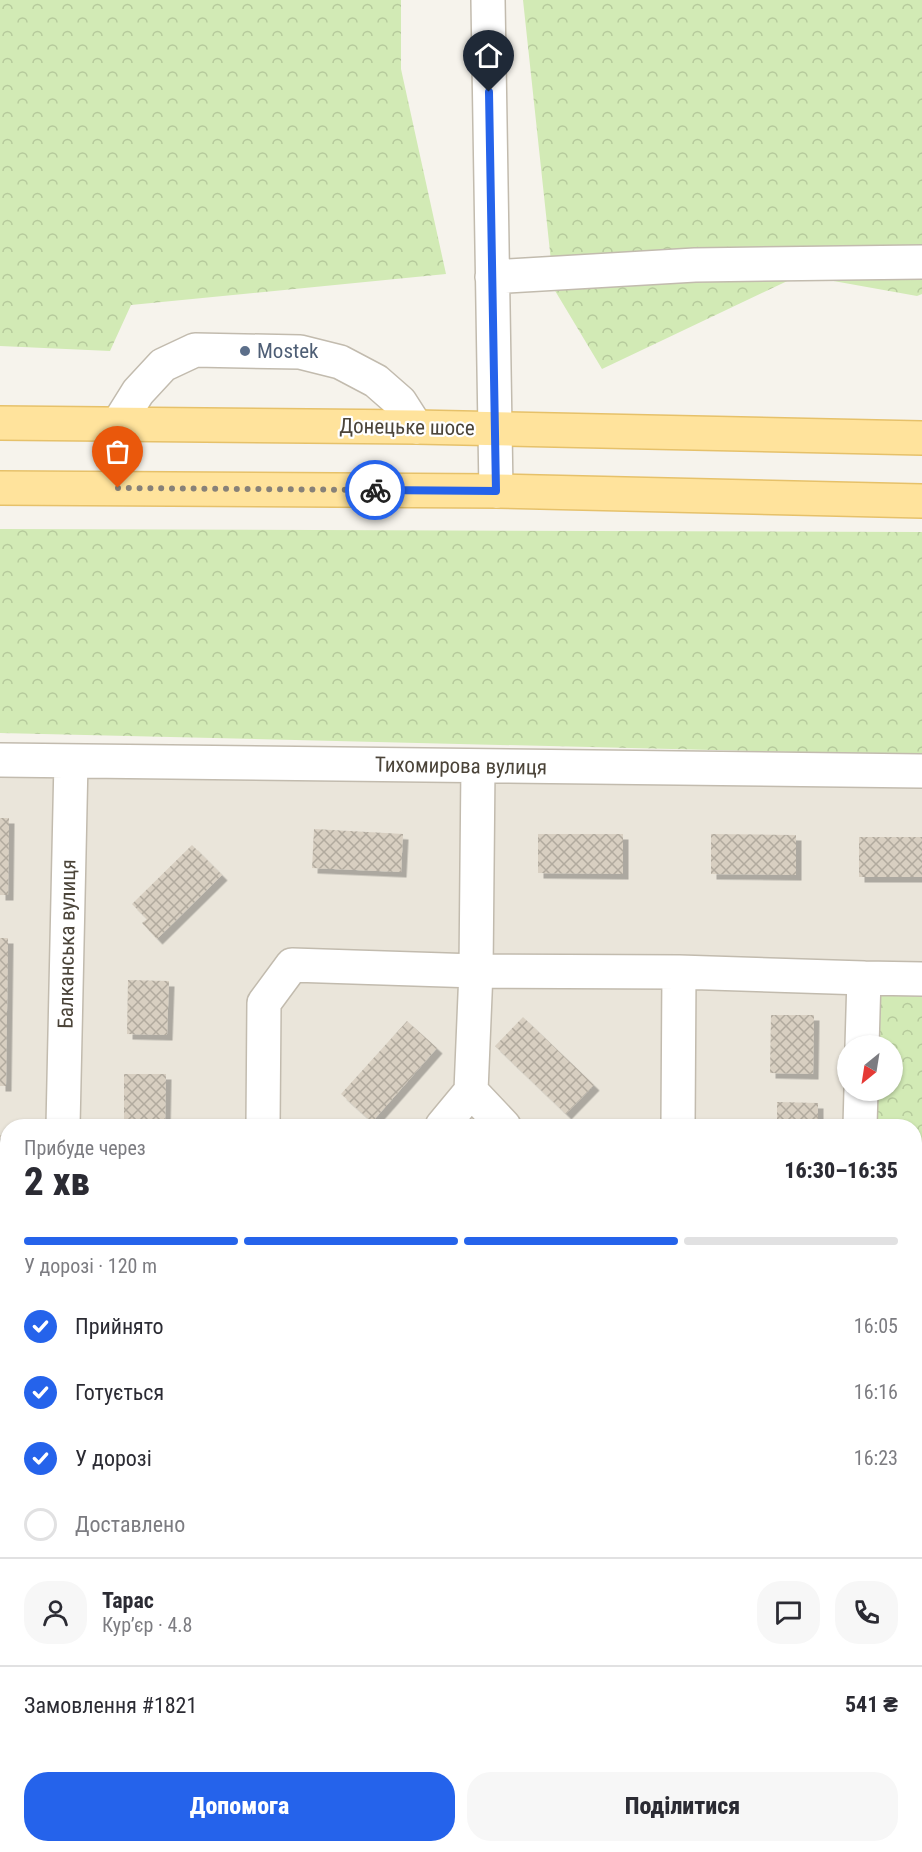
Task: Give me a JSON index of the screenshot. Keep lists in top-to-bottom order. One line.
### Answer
{"streets":{"main road":["Донецьке шосе"],"street":["Тихомирова вулиця","Балканська вулиця"]},"crossings":[["Тихомирова вулиця","Балканська вулиця"]],"places":["Mostek"],"north":"bottom left","page":{"heading":["2 хв","Прибуде через","16:30–16:35"],"panel":["Тарас","Кур’єр · 4.8","Замовлення #1821","541 ₴"],"bar":"У дорозі · 120 m","list":[["Прийнято","16:05"],["Готується","16:16"],["У дорозі","16:23"],"Доставлено"],"buttons":["Допомога","Поділитися"]}}
